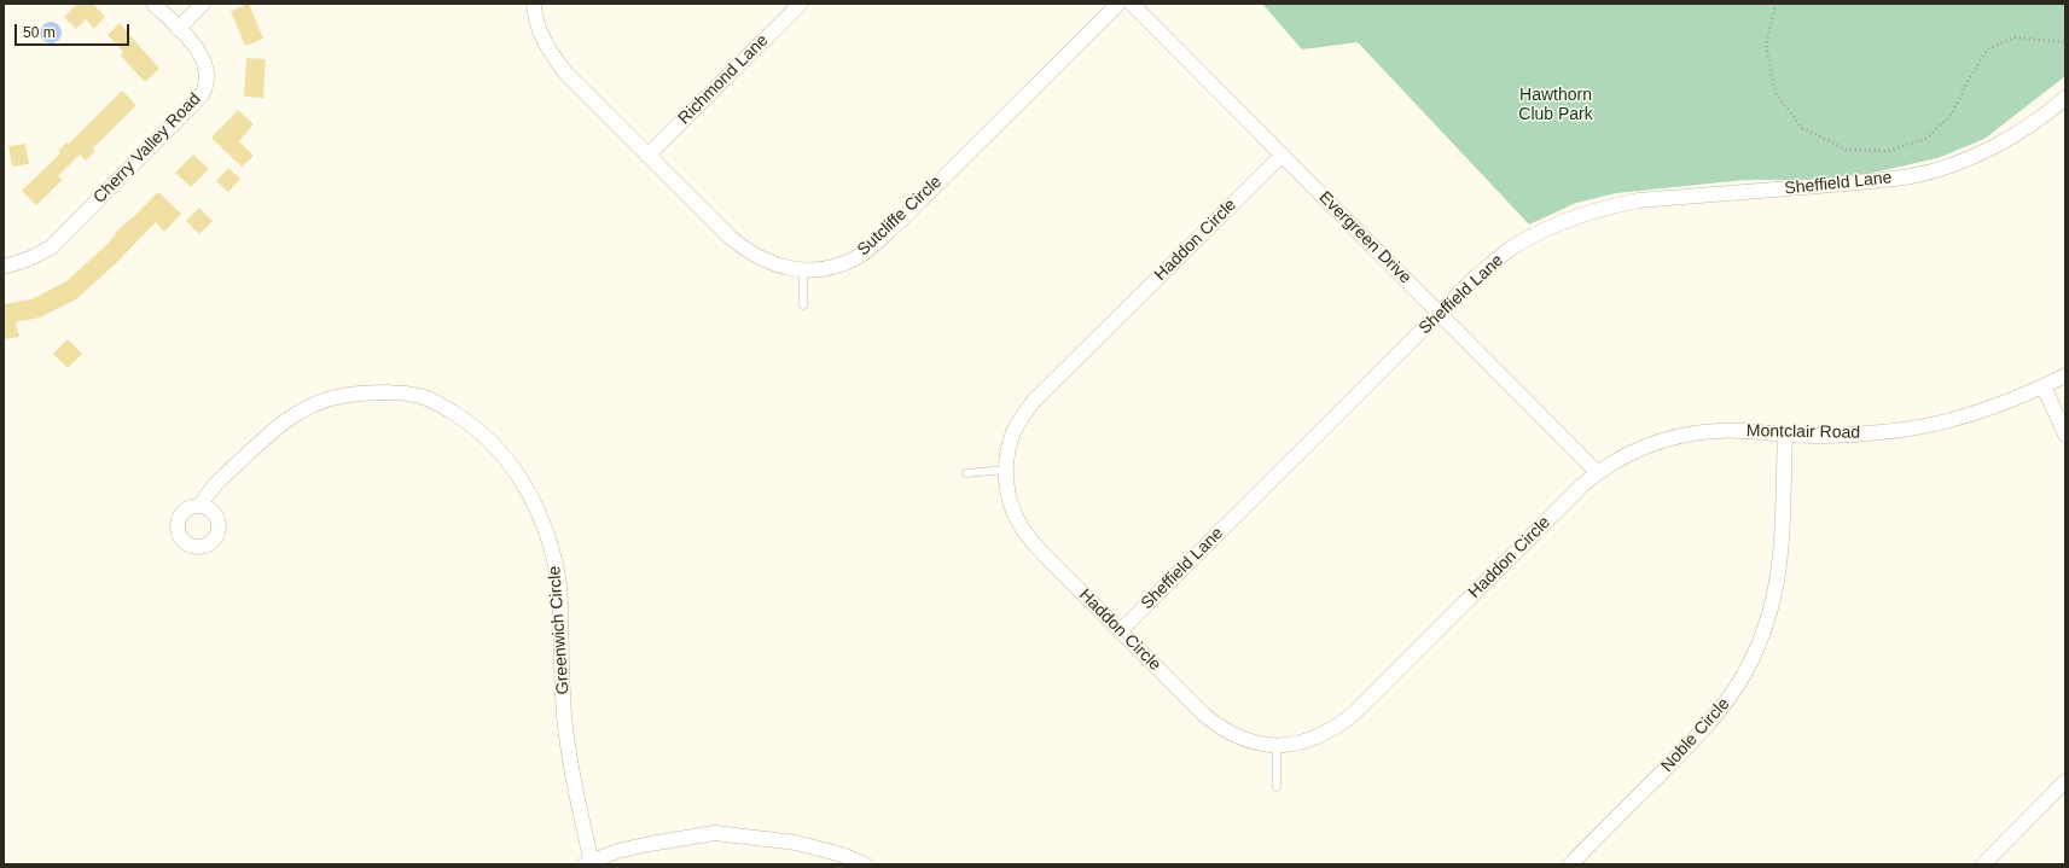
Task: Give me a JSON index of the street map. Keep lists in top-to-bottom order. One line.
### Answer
{"streets":{"street":["Richmond Lane","Cherry Valley Road","Sheffield Lane","Sutcliffe Circle","Evergreen Drive","Haddon Circle","Montclair Road","Greenwich Circle","Noble Circle"]},"crossings":[["Richmond Lane","Sutcliffe Circle"],["Sheffield Lane","Evergreen Drive"],["Sheffield Lane","Haddon Circle"],["Evergreen Drive","Haddon Circle"],["Evergreen Drive","Montclair Road"],["Haddon Circle","Montclair Road"],["Montclair Road","Noble Circle"]],"parks":["Hawthorn Club Park"],"scale_bar":"50 m"}
